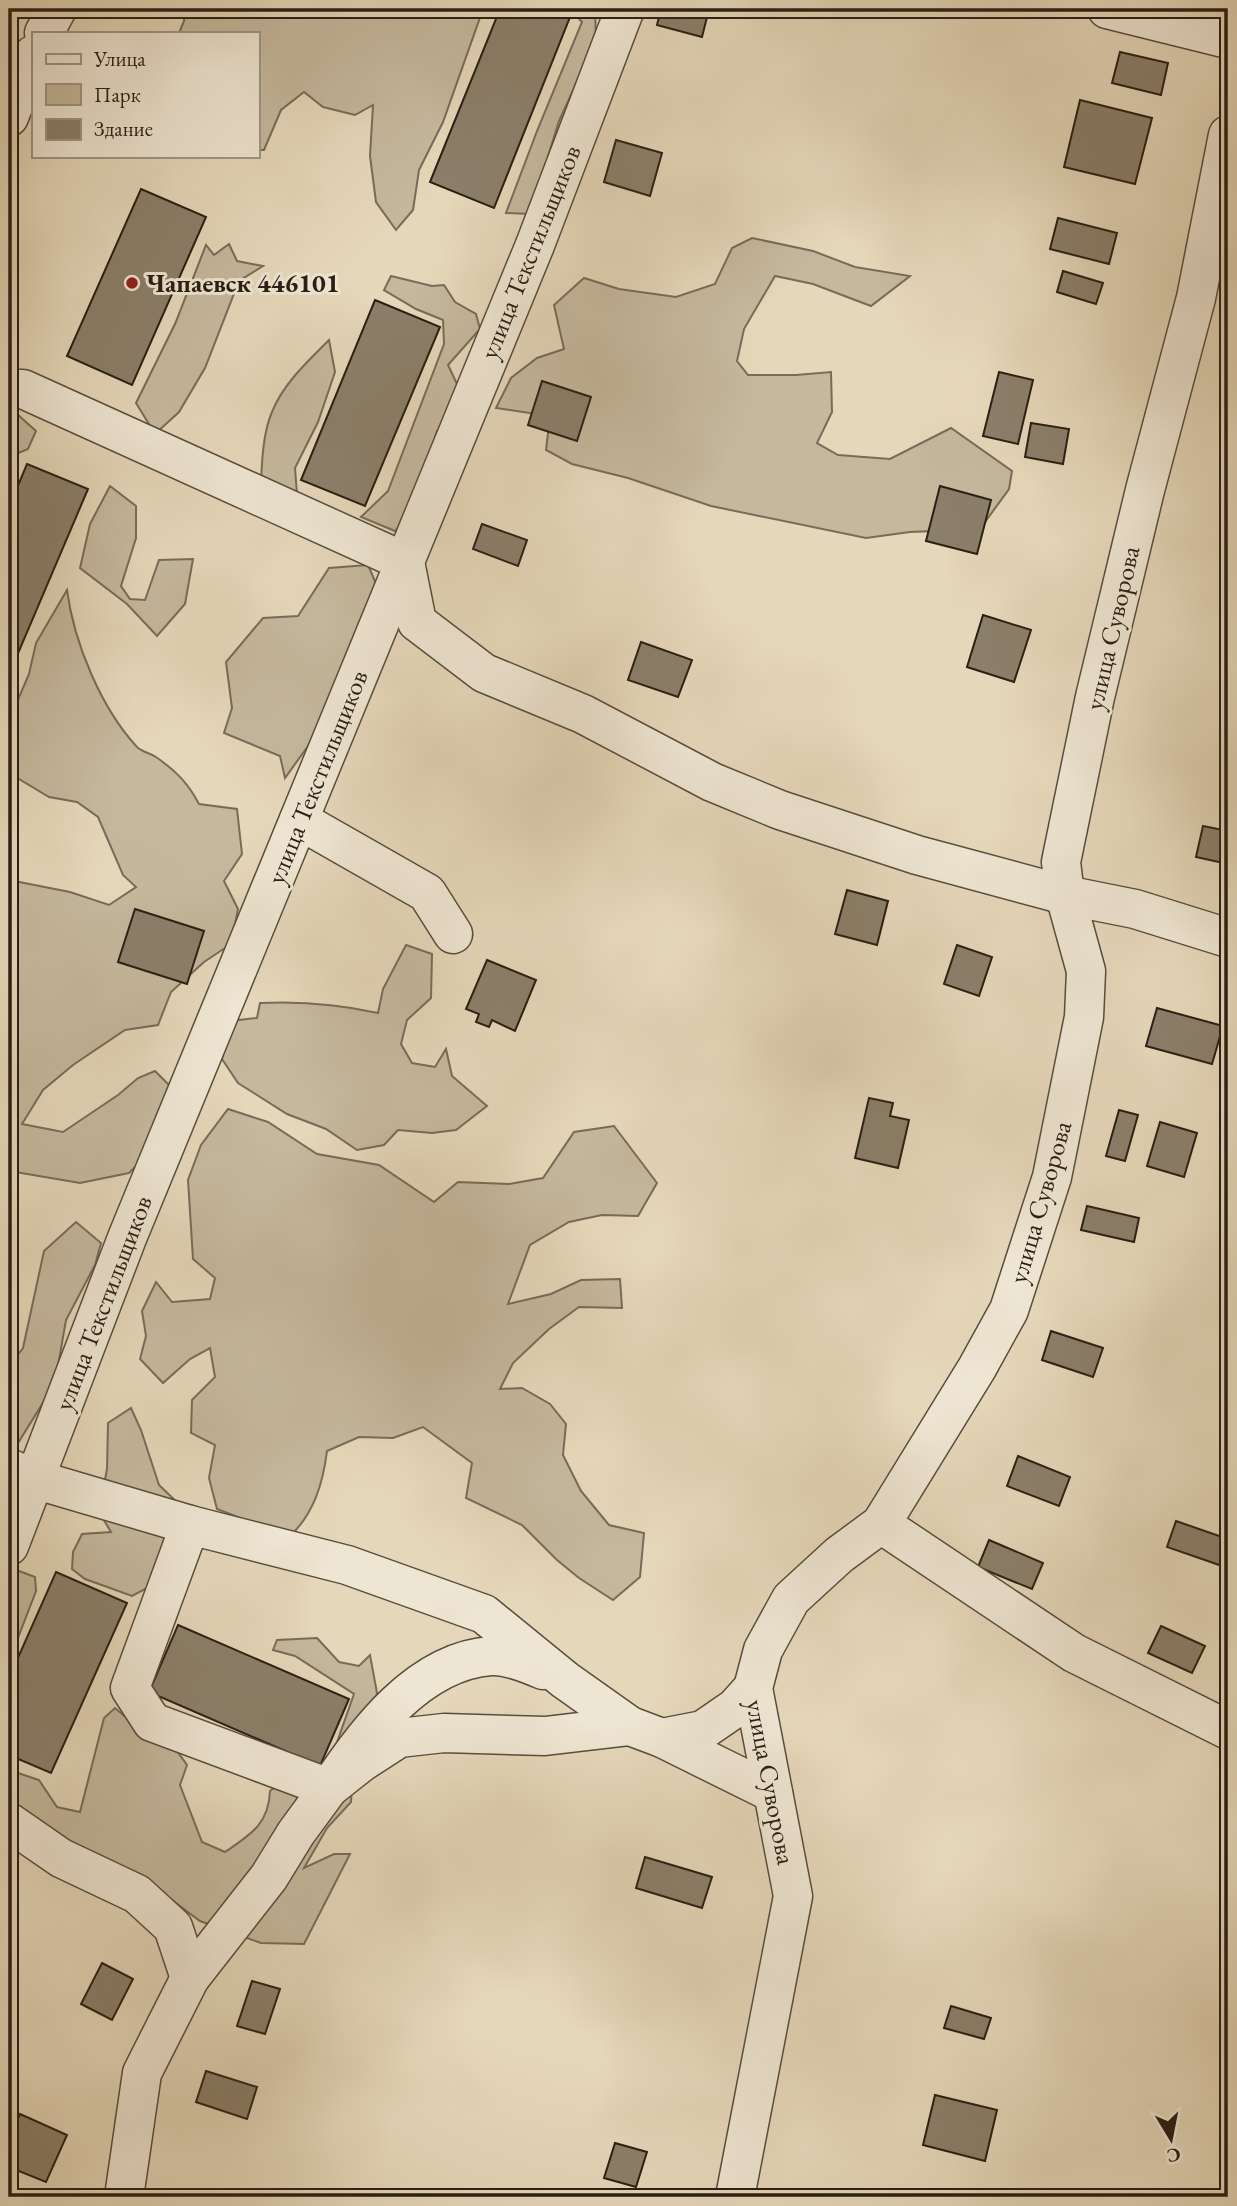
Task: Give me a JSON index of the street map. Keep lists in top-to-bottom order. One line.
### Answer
{"streets":{"street":["улица Текстильщиков","улица Суворова"]},"places":["Чапаевск 446101"],"legend":["Улица","Парк","Здание"],"north":"bottom"}
